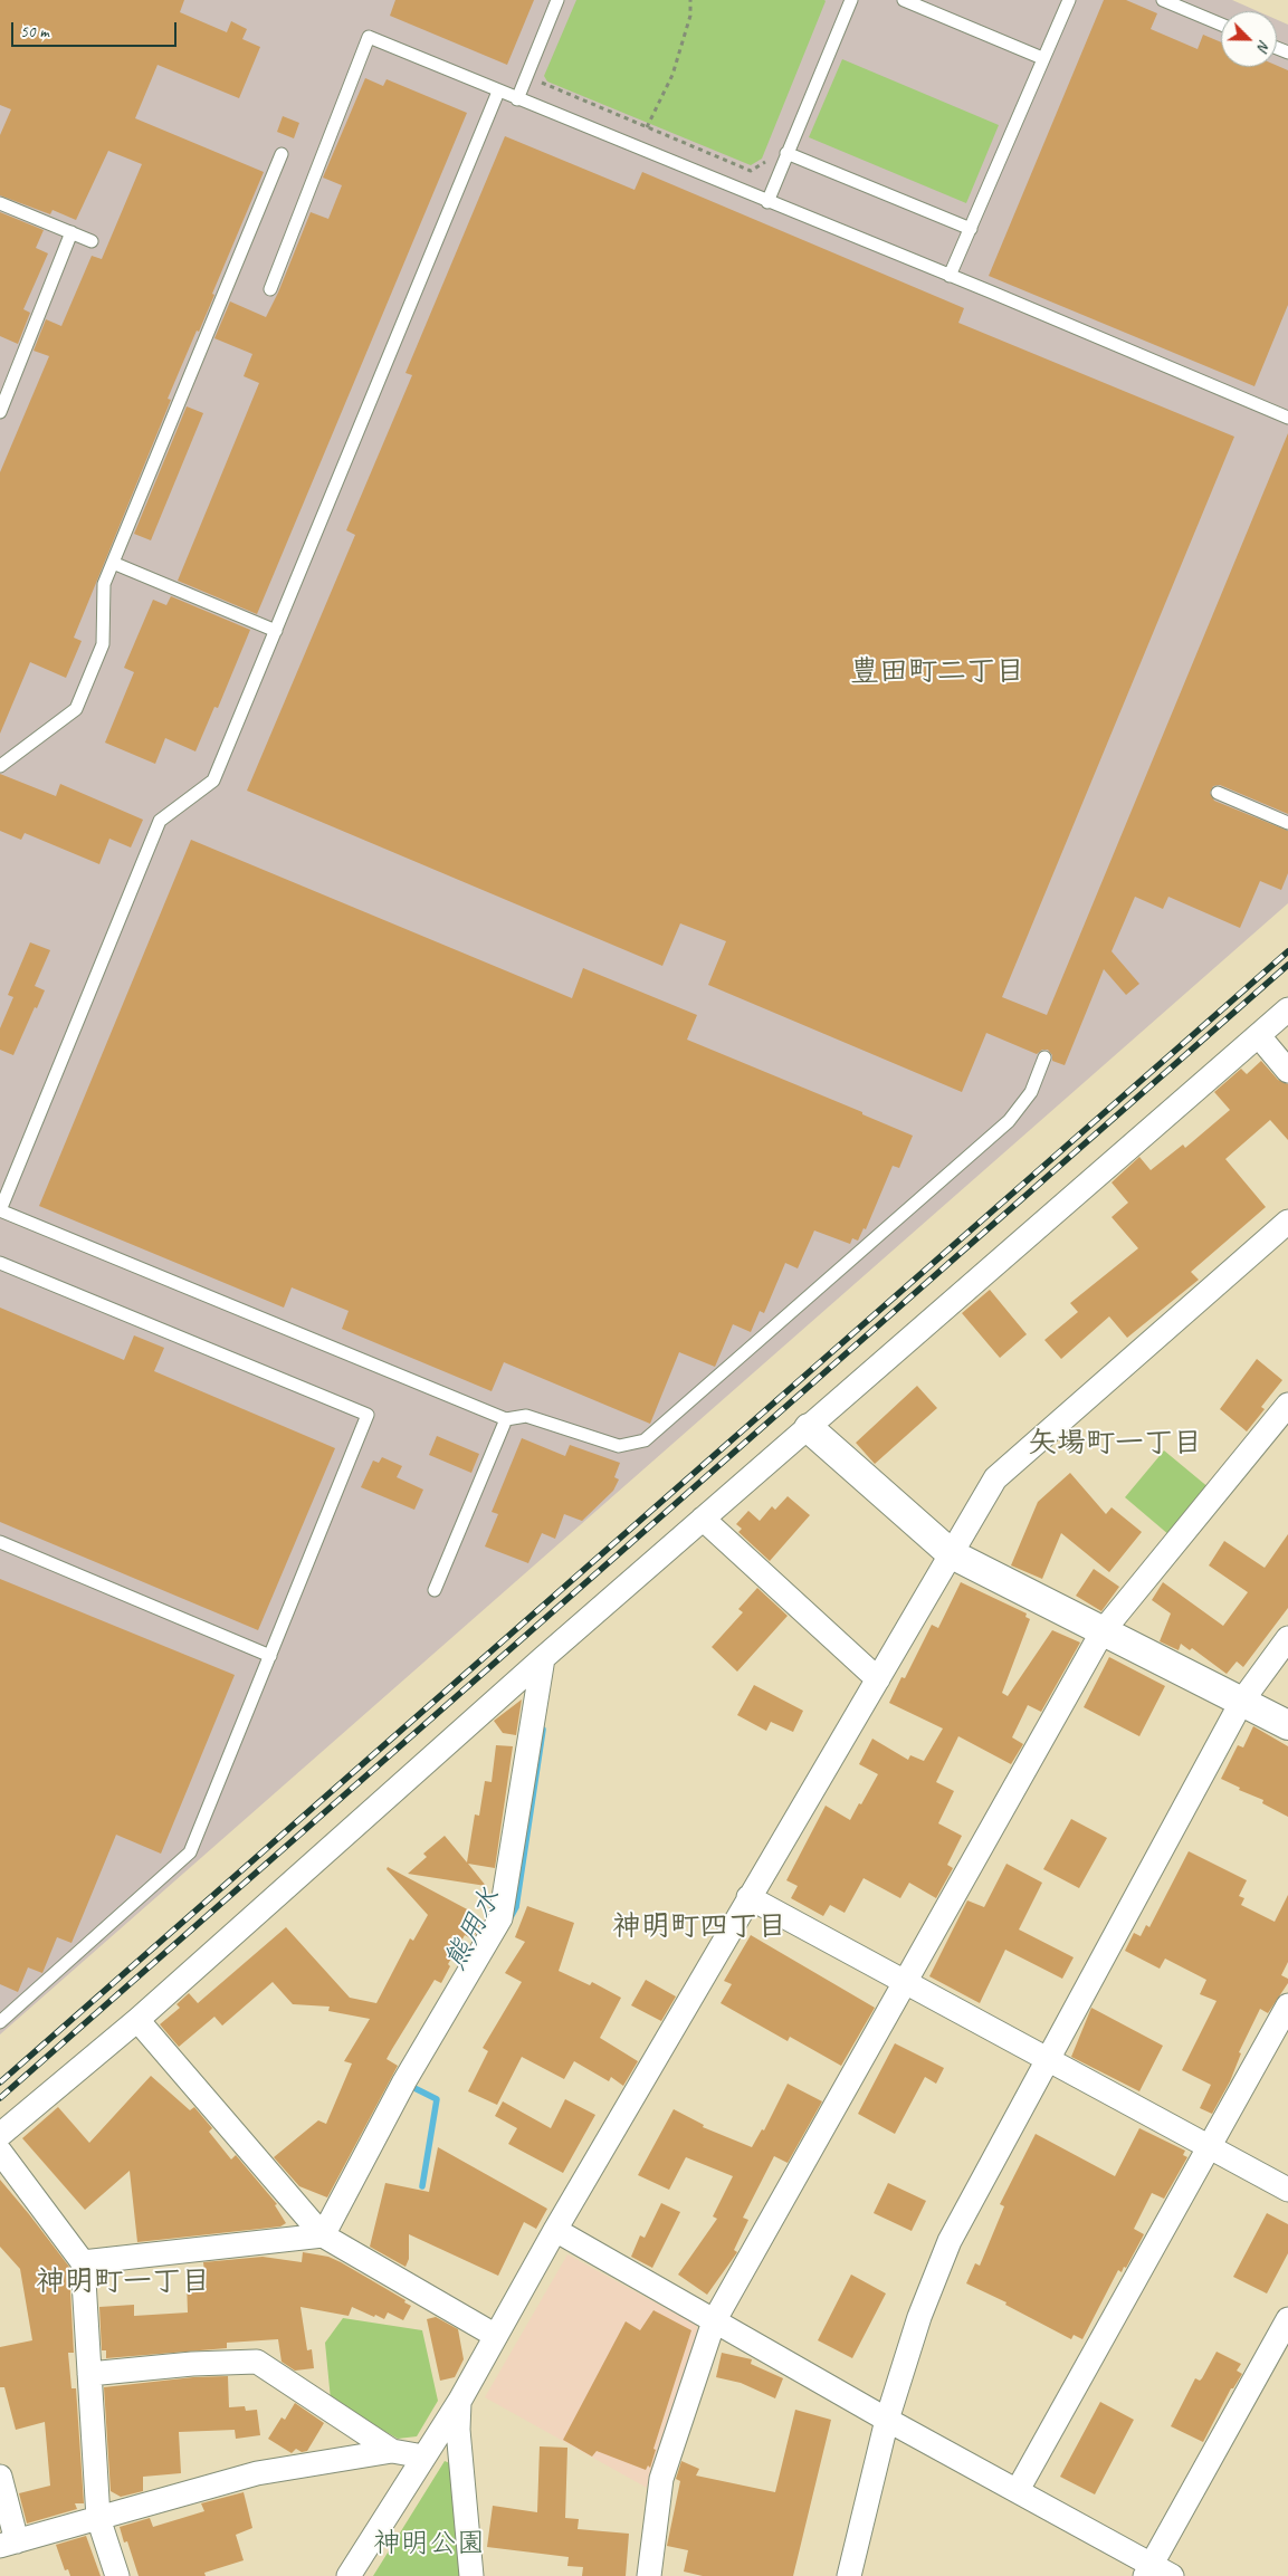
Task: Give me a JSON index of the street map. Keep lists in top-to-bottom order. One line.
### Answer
{"districts":["豊田町二丁目","矢場町一丁目","神明町四丁目","神明町一丁目"],"water":["熊用水"],"parks":["神明公園"],"scale_bar":"50 m","north":"bottom right"}
